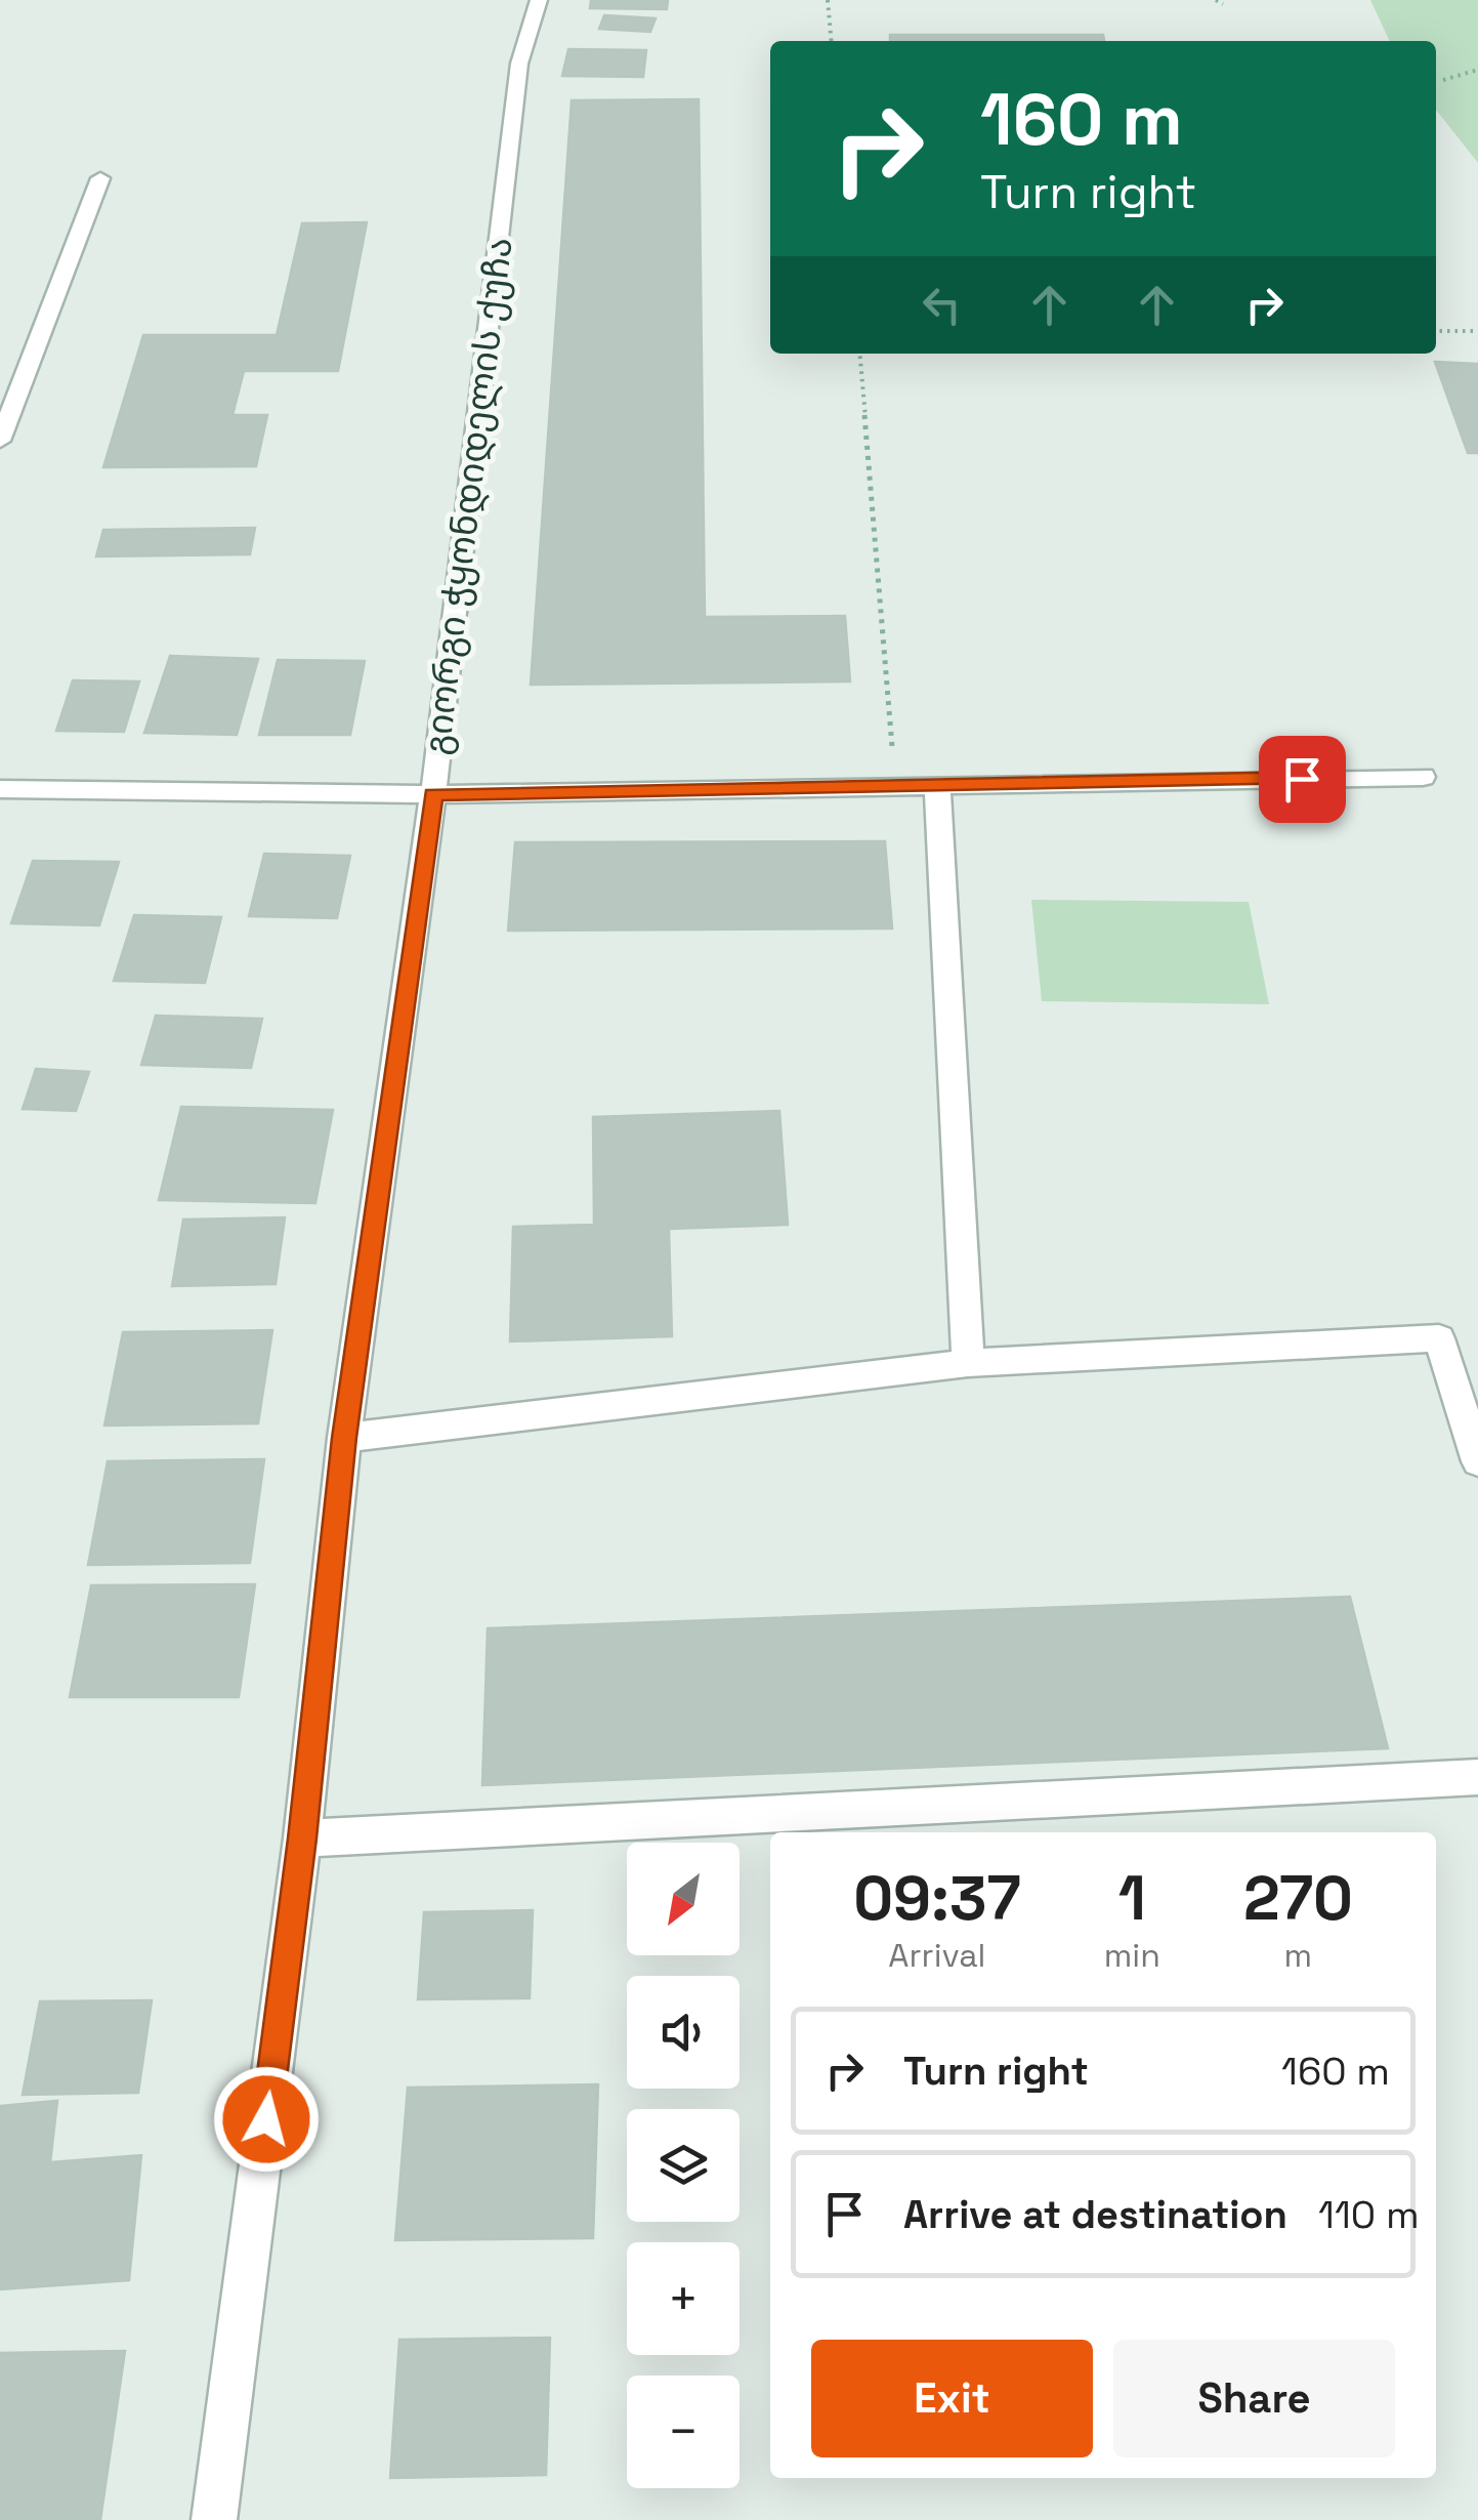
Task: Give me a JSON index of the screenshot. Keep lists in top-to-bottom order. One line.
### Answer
{"streets":{"street":["გიორგი ჭყონდიდელის ქუჩა"]},"north":"bottom left","page":{"turn":["160 m","Turn right"],"eta":["09:37","Arrival","1","min","270","m"],"map_buttons":["+","−"],"list":[{"name":"Turn right","value":"160 m"},{"name":"Arrive at destination","value":"110 m"}],"buttons":["Exit","Share"]}}
